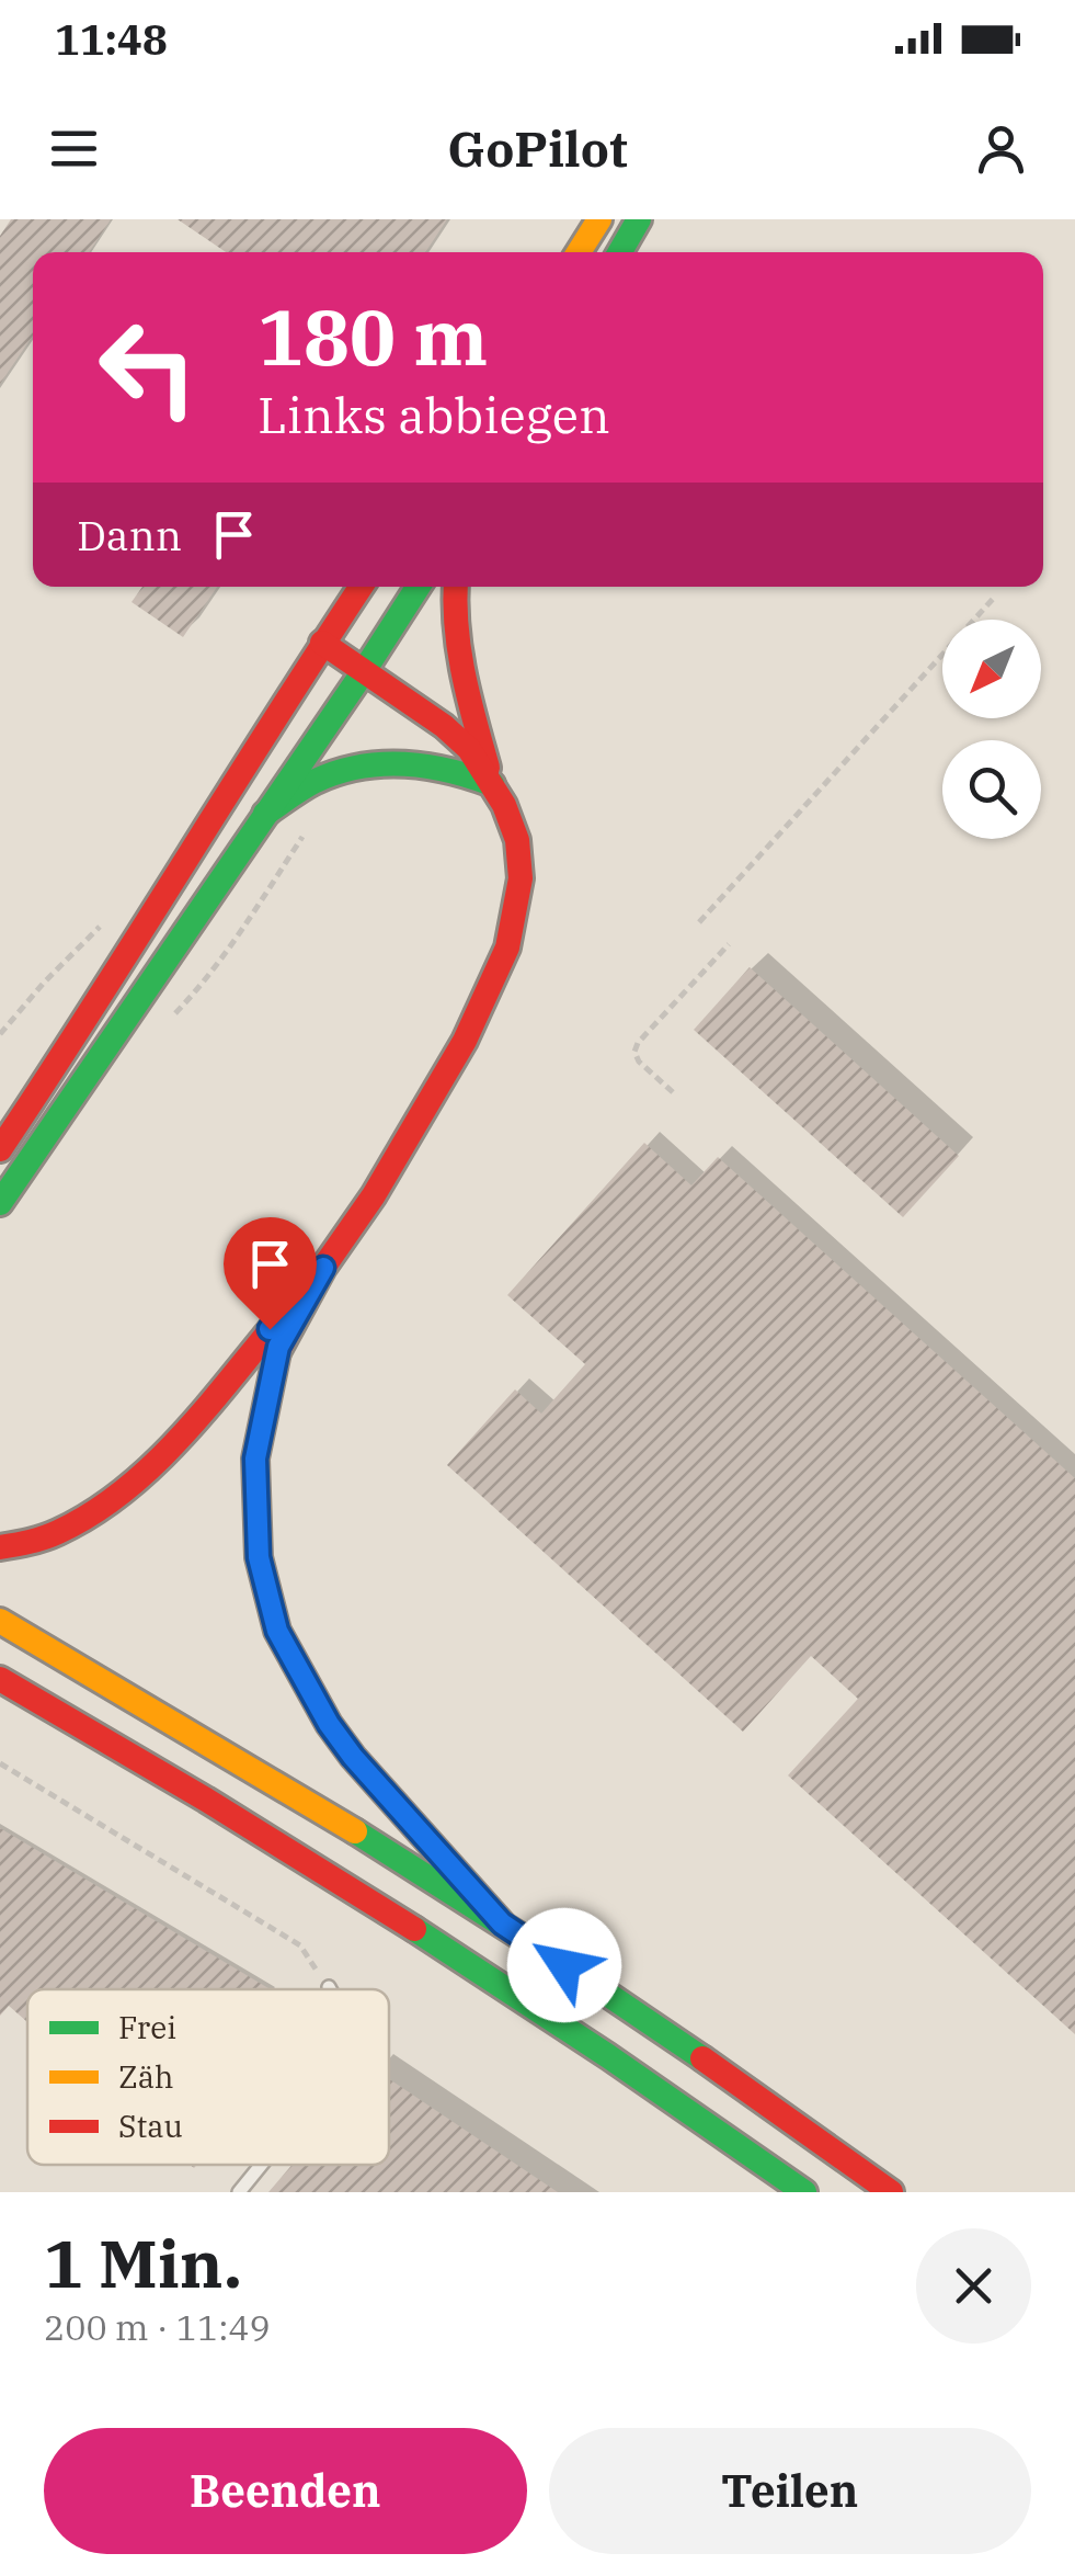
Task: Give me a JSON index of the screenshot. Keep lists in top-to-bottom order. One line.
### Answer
{"legend":["Frei","Zäh","Stau"],"north":"bottom left","page":{"status":"11:48","header":"GoPilot","turn":["180 m","Links abbiegen"],"then":"Dann","heading":["1 Min.","200 m · 11:49"],"buttons":["Beenden","Teilen"]}}
